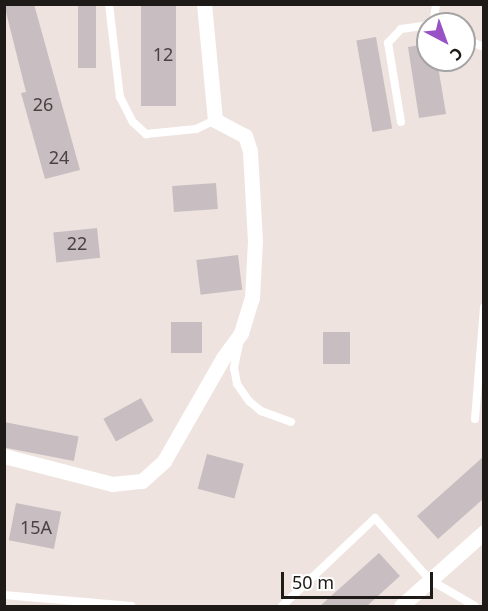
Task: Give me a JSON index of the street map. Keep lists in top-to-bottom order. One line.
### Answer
{"house_numbers":["12","26","24","22","15А"],"scale_bar":"50 m","north":"bottom right"}
